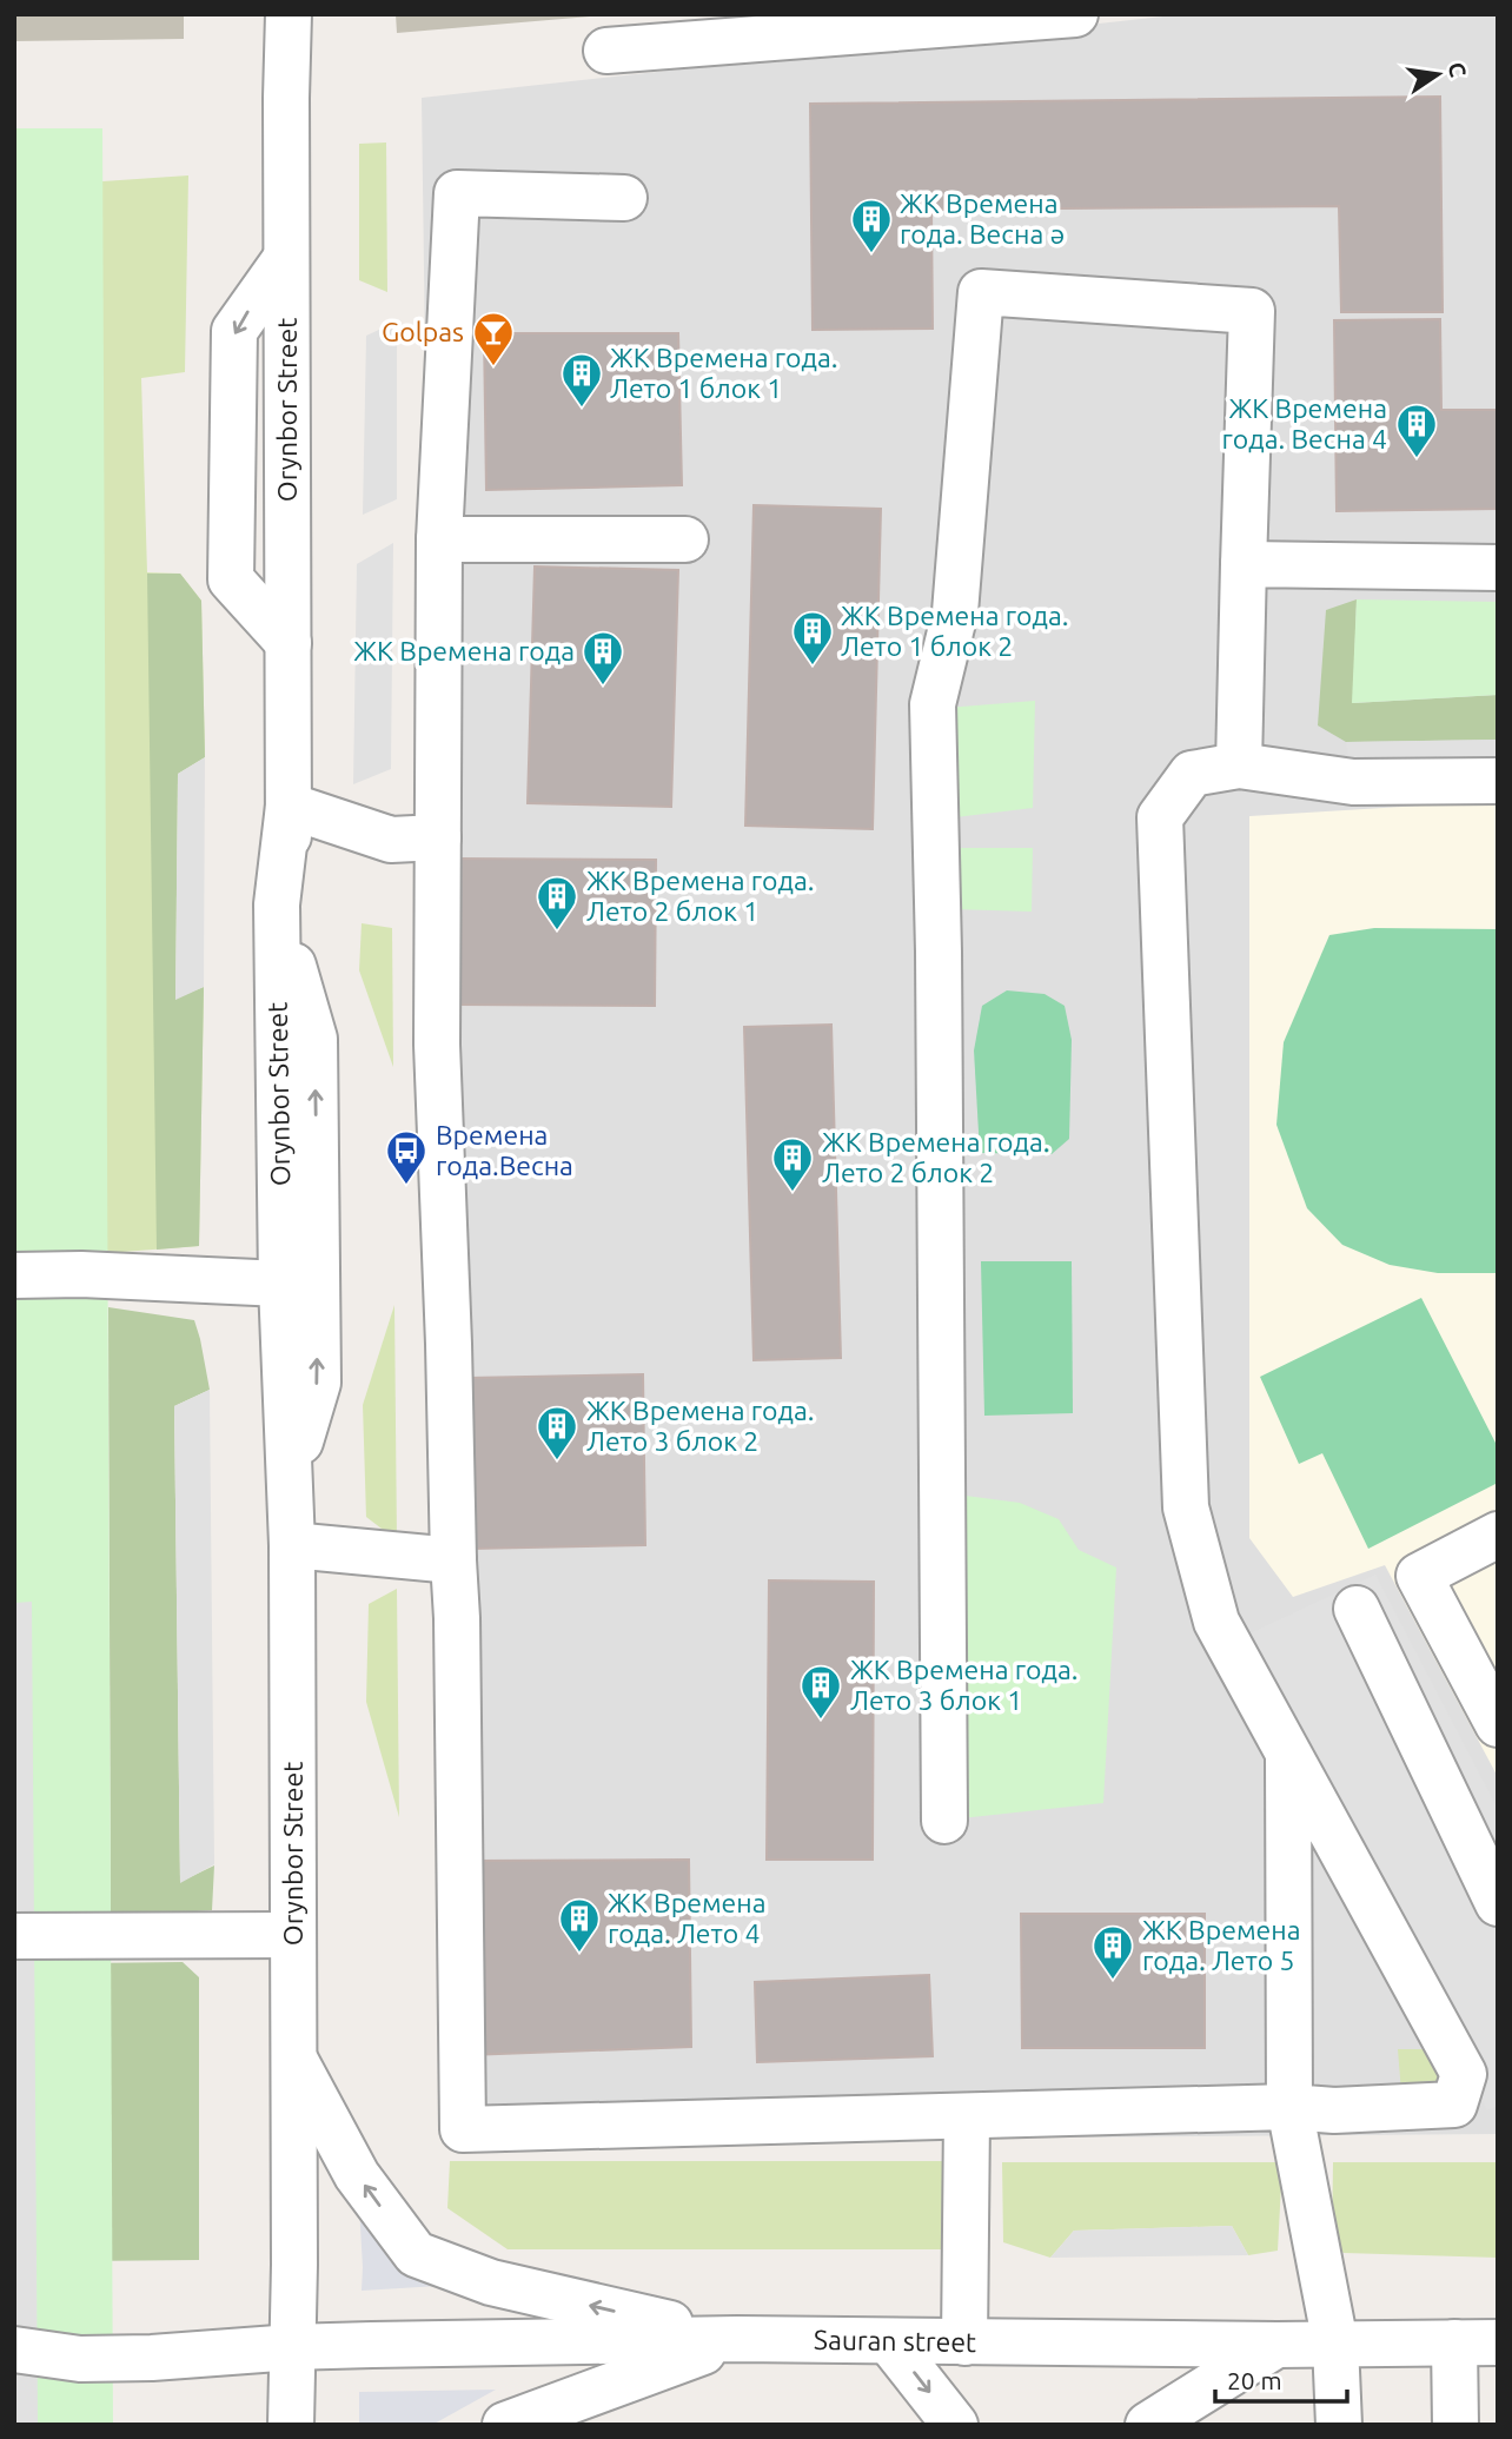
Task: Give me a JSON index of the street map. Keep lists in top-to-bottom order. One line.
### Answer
{"streets":{"street":["Orynbor Street","Sauran street"]},"crossings":[["Orynbor Street","Sauran street"]],"places":{"building":["ЖК Времена года. Весна ә","ЖК Времена года. Лето 1 блок 1","ЖК Времена года. Весна 4","ЖК Времена года. Лето 1 блок 2","ЖК Времена года","ЖК Времена года. Лето 2 блок 1","ЖК Времена года. Лето 2 блок 2","ЖК Времена года. Лето 3 блок 2","ЖК Времена года. Лето 3 блок 1","ЖК Времена года. Лето 4","ЖК Времена года. Лето 5"],"bar":["Golpas"],"bus stop":["Времена года.Весна"]},"scale_bar":"20 m","north":"right"}
